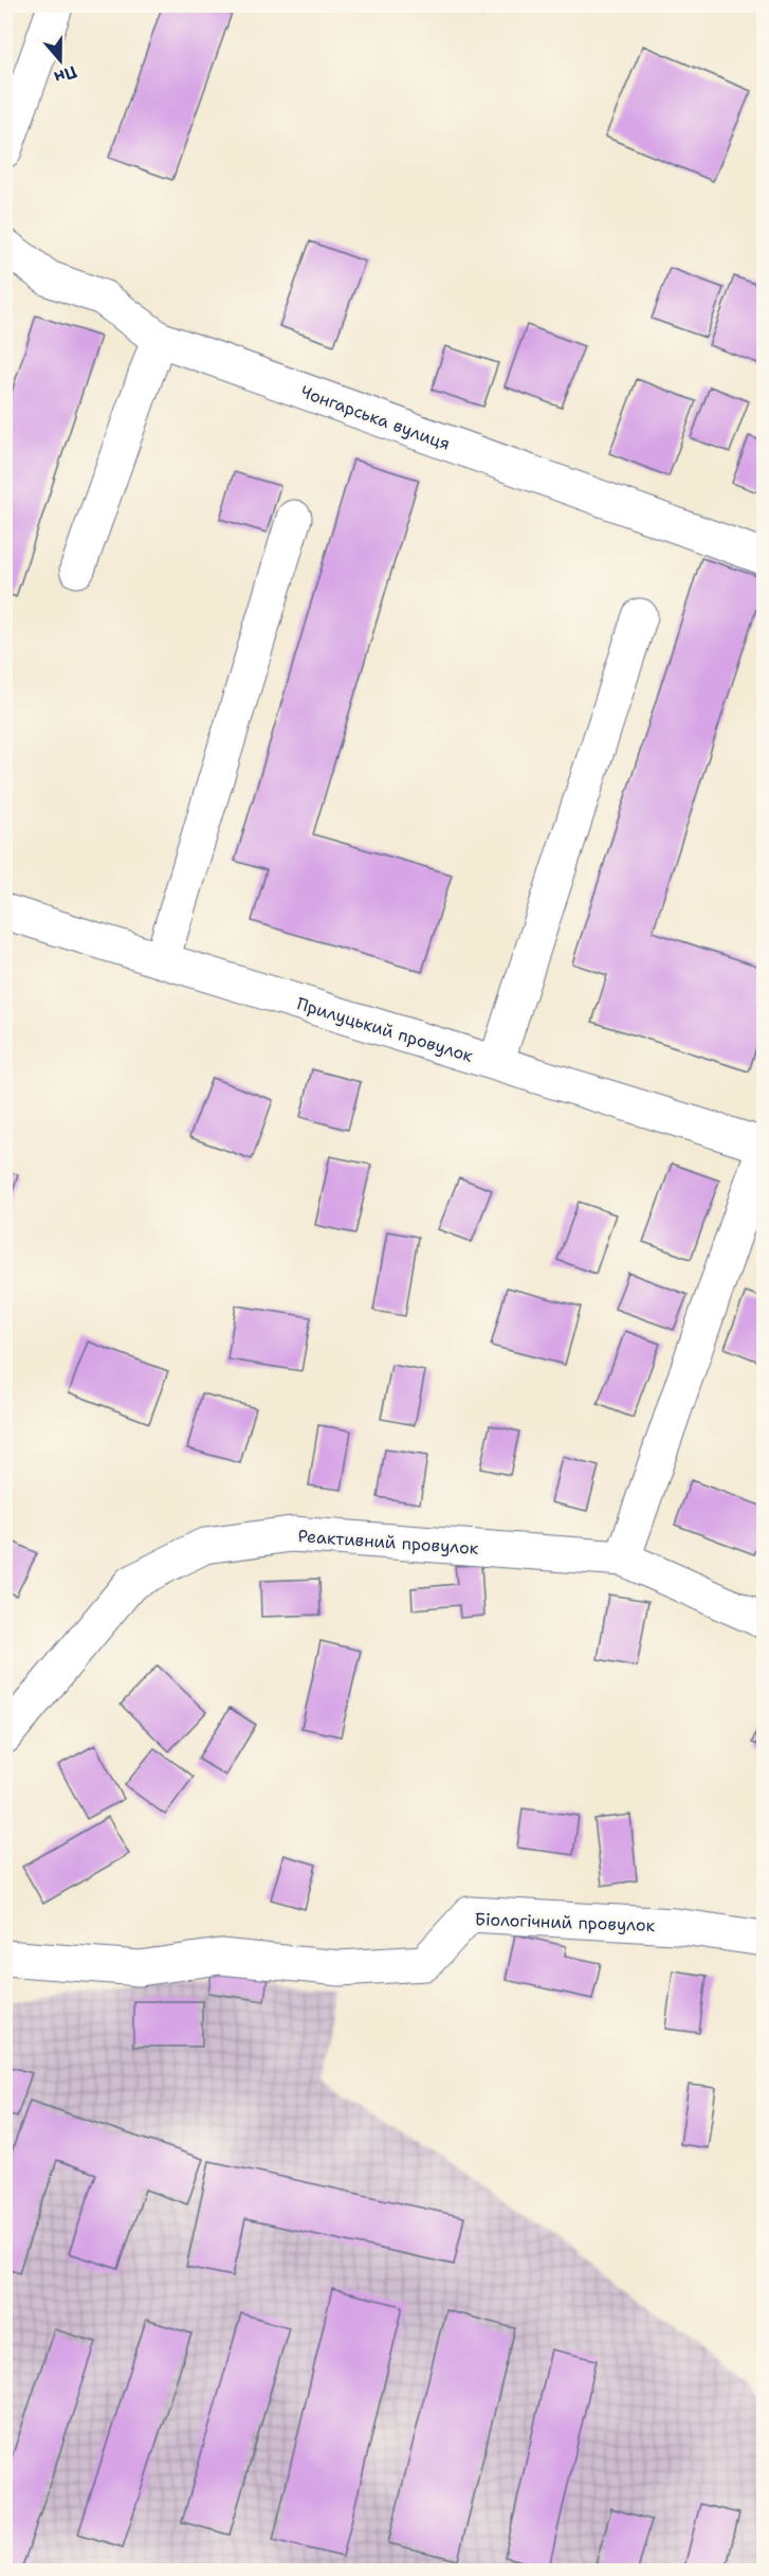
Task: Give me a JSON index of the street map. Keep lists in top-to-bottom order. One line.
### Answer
{"streets":{"street":["Чонгарська вулиця","Прилуцький провулок","Реактивний провулок","Біологічний провулок"]},"north":"bottom"}
